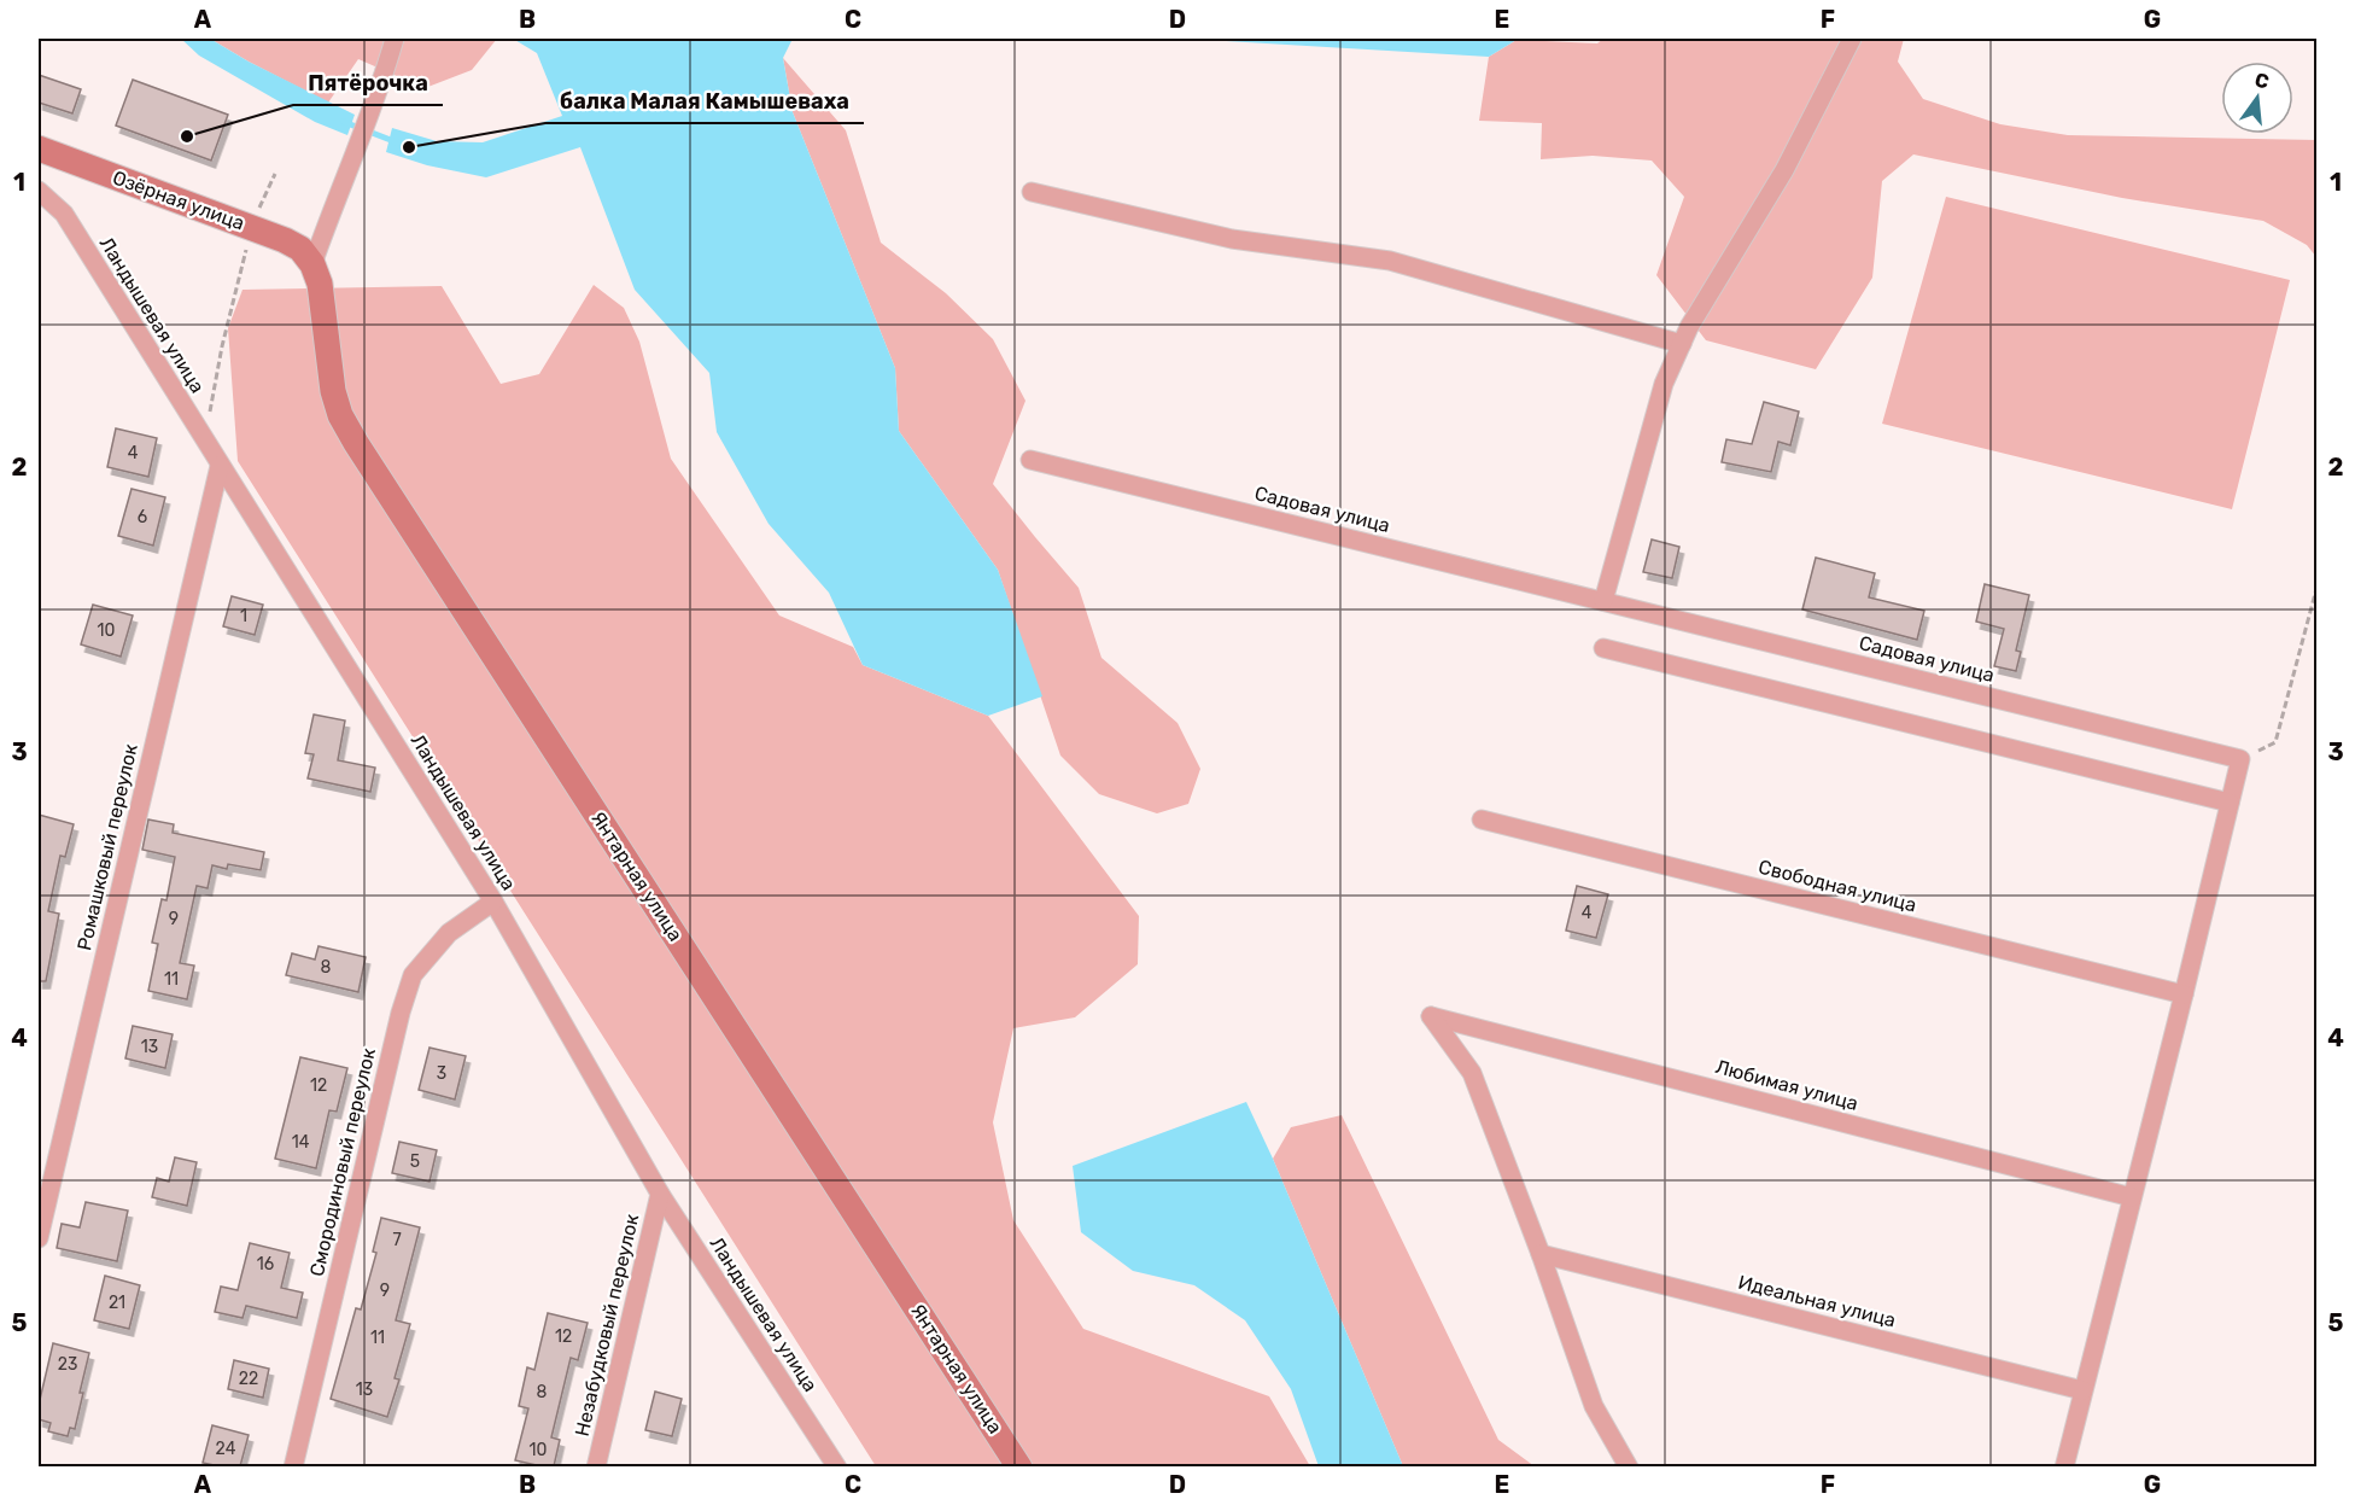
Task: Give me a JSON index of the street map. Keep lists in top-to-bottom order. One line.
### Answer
{"streets":{"street":["Озёрная улица","Ландышевая улица","Садовая улица","Ромашковый переулок","Янтарная улица","Свободная улица","Любимая улица","Смородиновый переулок","Идеальная улица","Незабудковый переулок"]},"crossings":[["Озёрная улица","Янтарная улица"],["Ландышевая улица","Ромашковый переулок"],["Ландышевая улица","Смородиновый переулок"],["Ландышевая улица","Незабудковый переулок"],["Любимая улица","Идеальная улица"]],"places":["Пятёрочка","балка Малая Камышеваха"],"house_numbers":["4","6","1","10","4","9","8","11","13","3","12","14","5","7","16","9","21","12","11","23","22","13","8","24","10"],"north":"top","grid":{"columns":["A","B","C","D","E","F","G"],"rows":["1","2","3","4","5"]}}
